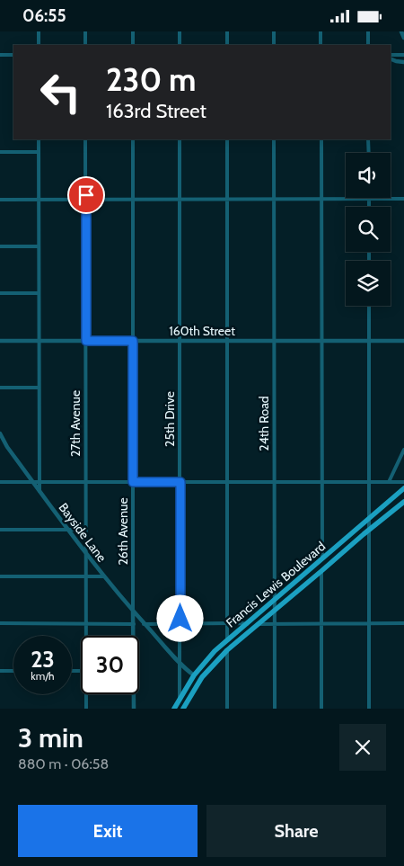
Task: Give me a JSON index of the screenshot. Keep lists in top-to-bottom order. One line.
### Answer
{"streets":{"main road":["Francis Lewis Boulevard"],"street":["160th Street","25th Drive","27th Avenue","24th Road","26th Avenue","Bayside Lane"]},"crossings":[["160th Street","25th Drive"],["160th Street","27th Avenue"],["160th Street","24th Road"],["160th Street","26th Avenue"],["25th Drive","Bayside Lane"],["25th Drive","Francis Lewis Boulevard"],["27th Avenue","Bayside Lane"],["24th Road","Francis Lewis Boulevard"],["26th Avenue","Bayside Lane"],["Bayside Lane","Francis Lewis Boulevard"]],"page":{"status":"06:55","turn":["230 m","163rd Street"],"speed":"23 km/h","limit":"30","heading":["3 min","880 m · 06:58"],"buttons":["Exit","Share"]}}
